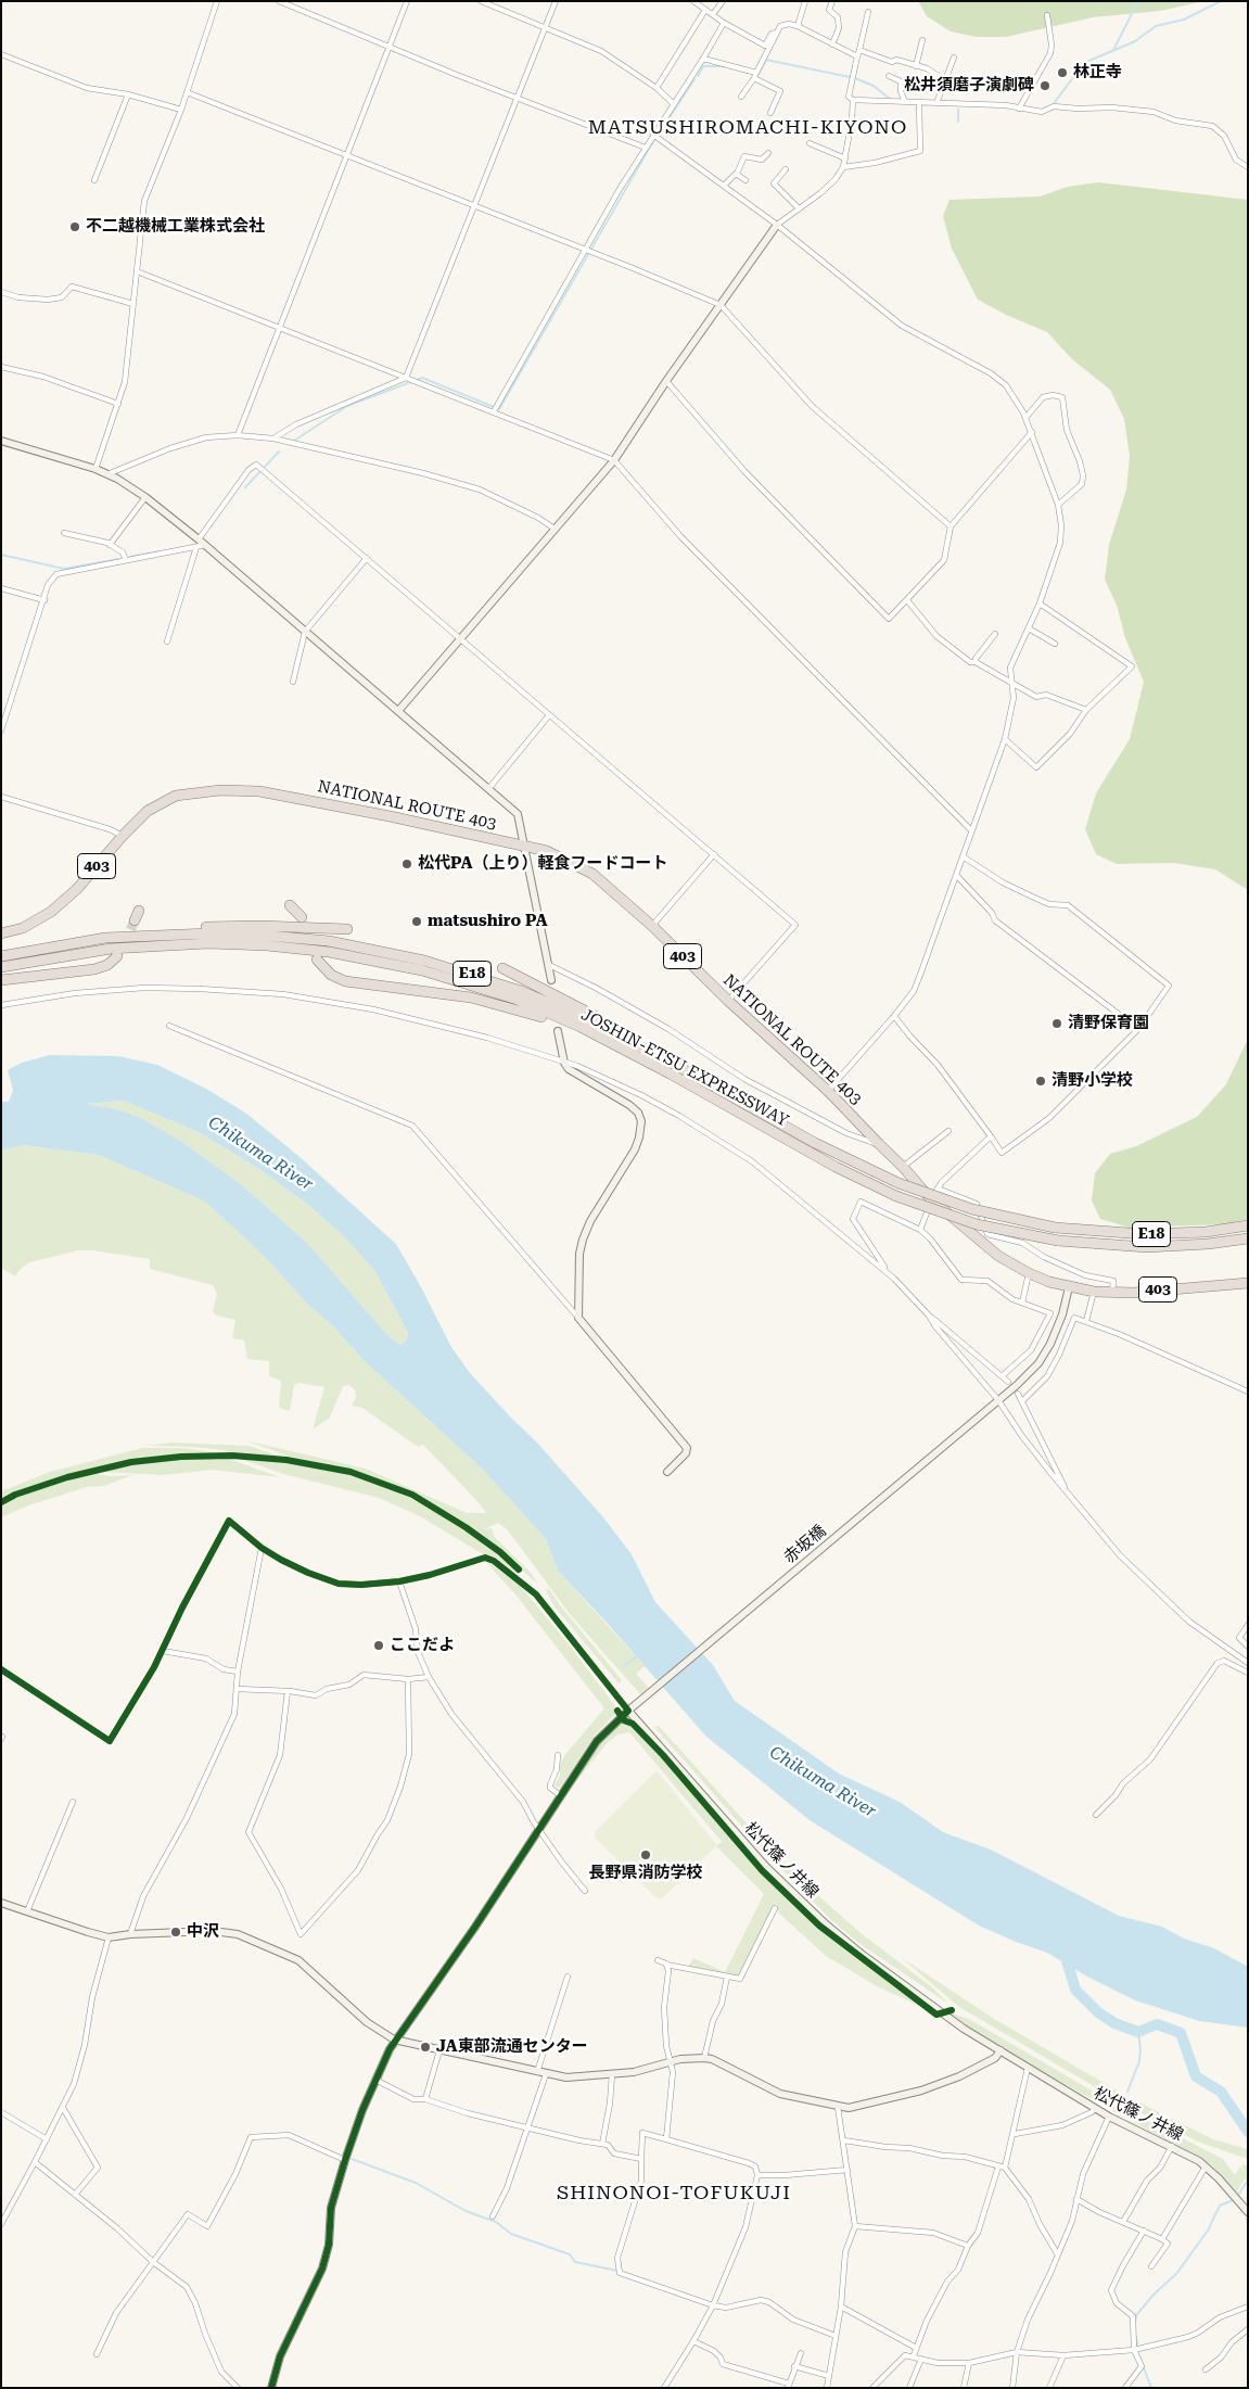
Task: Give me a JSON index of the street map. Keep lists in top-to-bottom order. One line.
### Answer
{"streets":{"highway":["NATIONAL ROUTE 403","403","E18","JOSHIN-ETSU EXPRESSWAY"],"street":["赤坂橋","松代篠ノ井線"]},"crossings":[["赤坂橋","松代篠ノ井線"]],"districts":["MATSUSHIROMACHI-KIYONO","SHINONOI-TOFUKUJI"],"water":["Chikuma River"],"places":["林正寺","松井須磨子演劇碑","不二越機械工業株式会社","松代PA（上り）軽食フードコート","matsushiro PA","清野保育園","清野小学校","ここだよ","長野県消防学校","中沢","JA東部流通センター"]}
